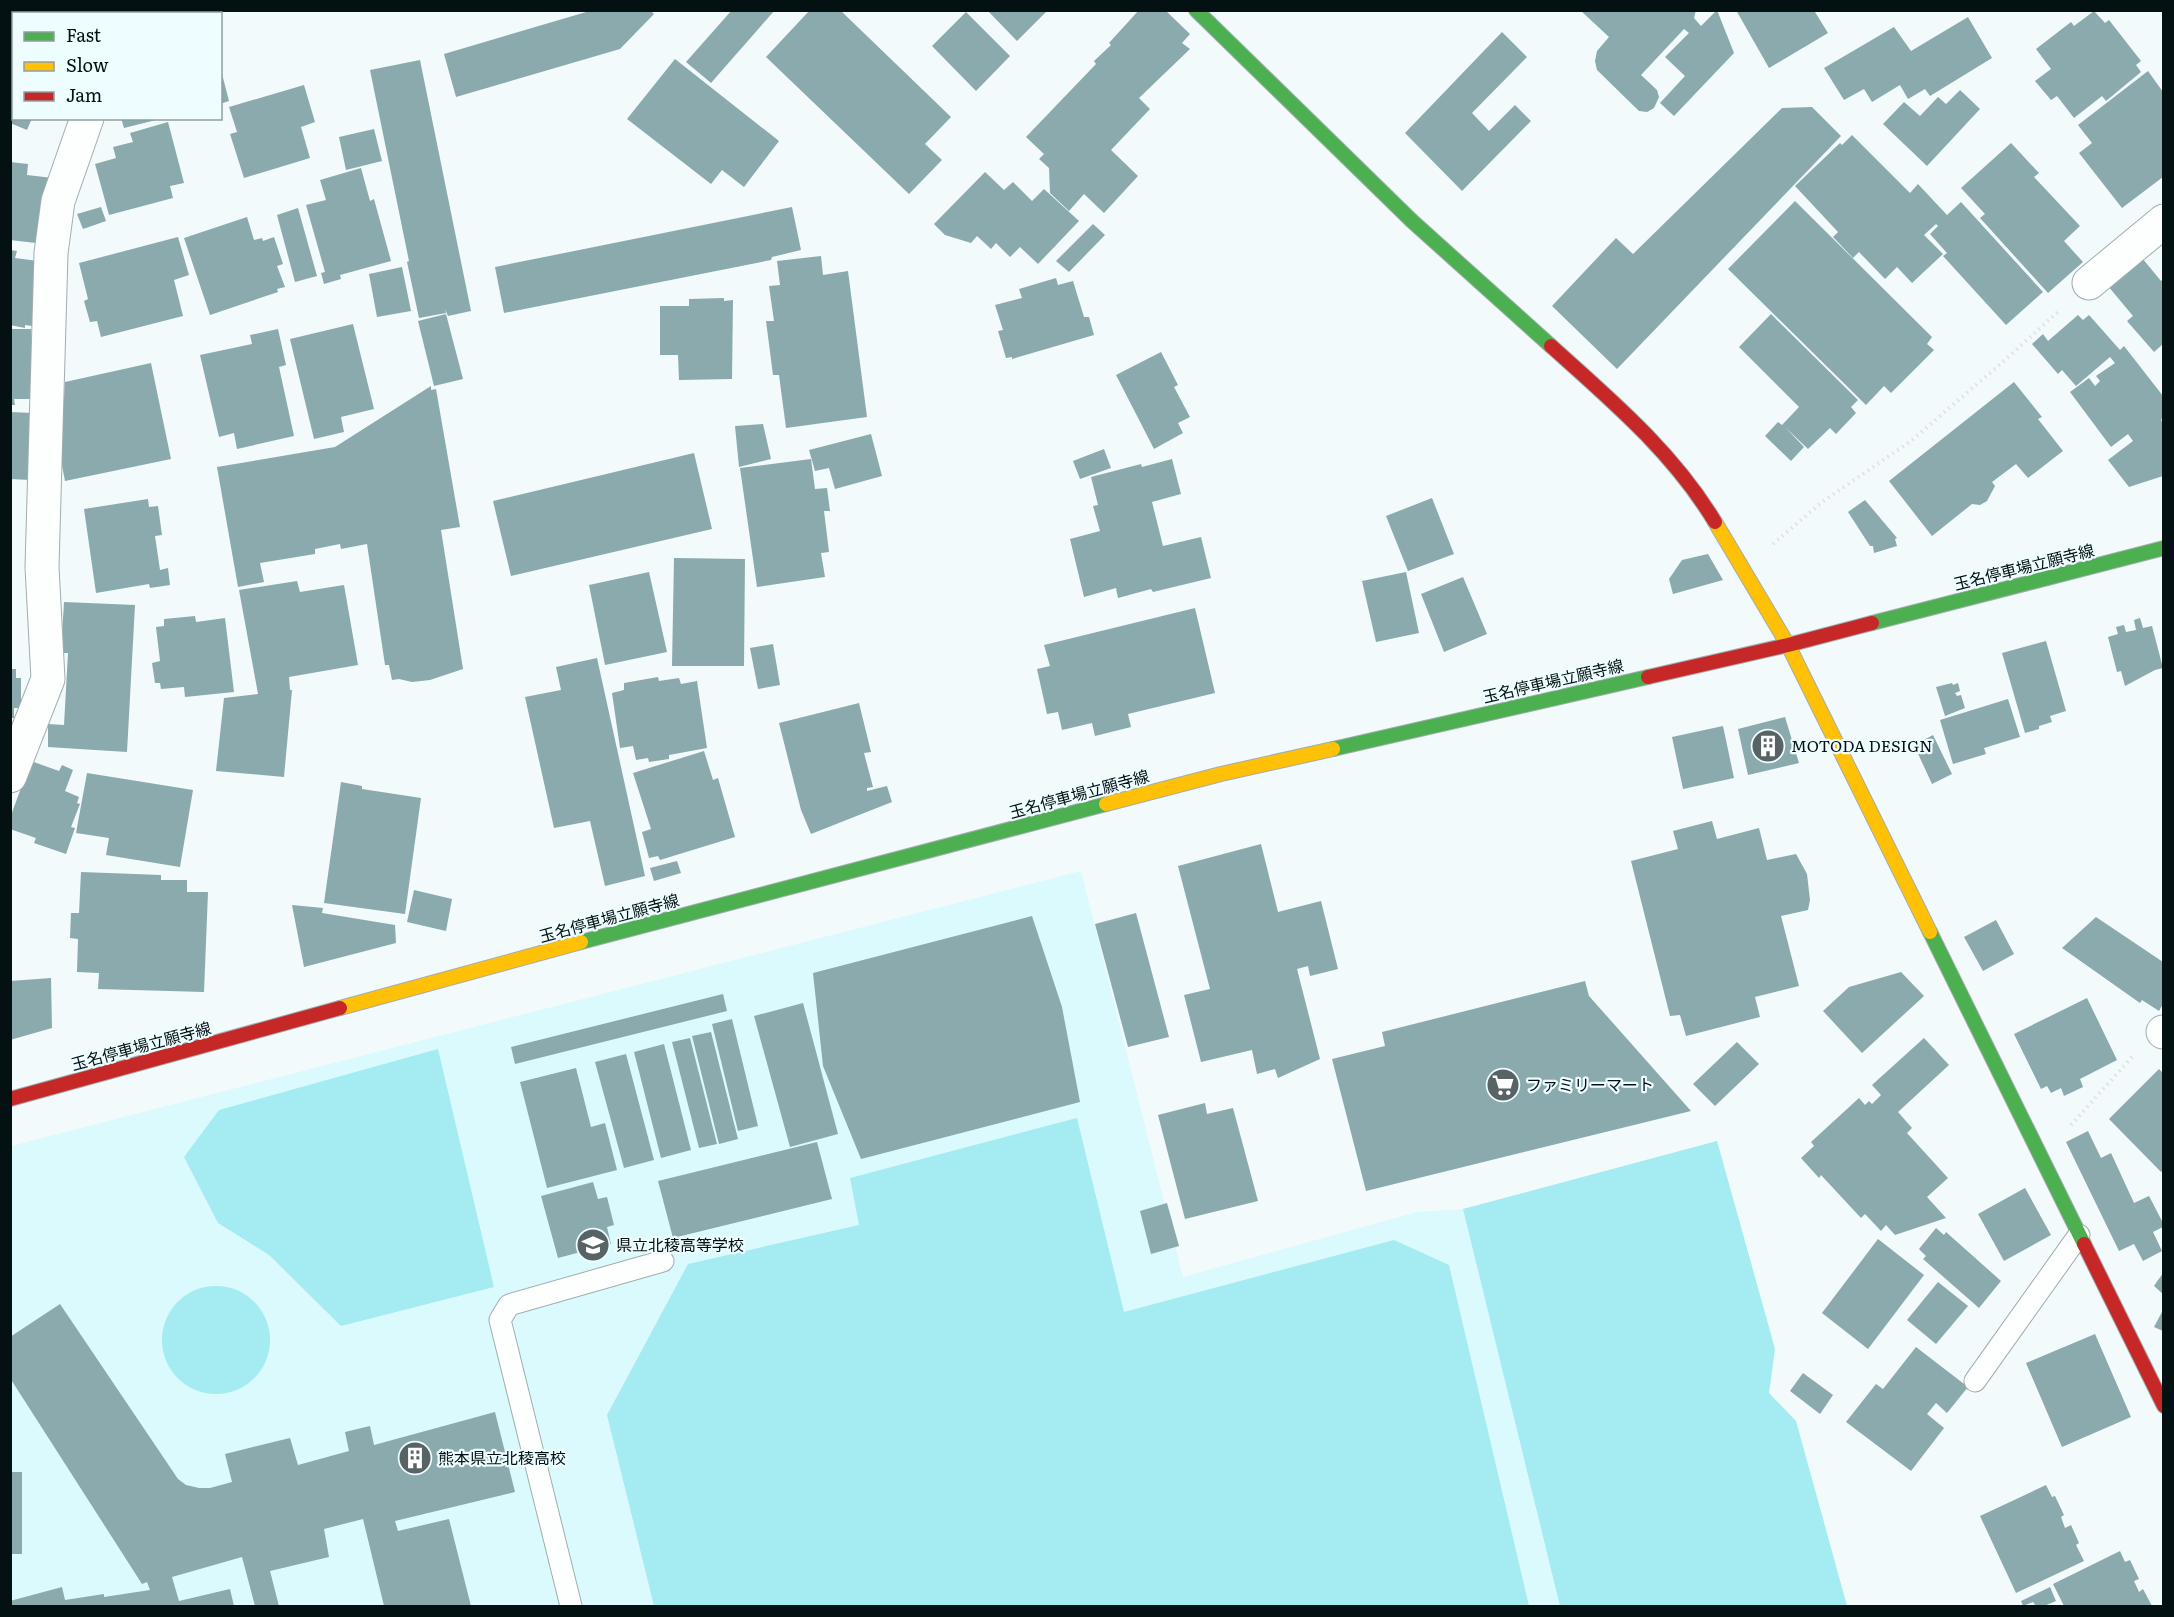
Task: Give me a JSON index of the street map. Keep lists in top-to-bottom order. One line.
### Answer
{"streets":{"main road":["玉名停車場立願寺線"]},"places":{"building":["MOTODA DESIGN","熊本県立北稜高校"],"supermarket":["ファミリーマート"],"school or university":["県立北稜高等学校"]},"legend":["Fast","Slow","Jam"]}
